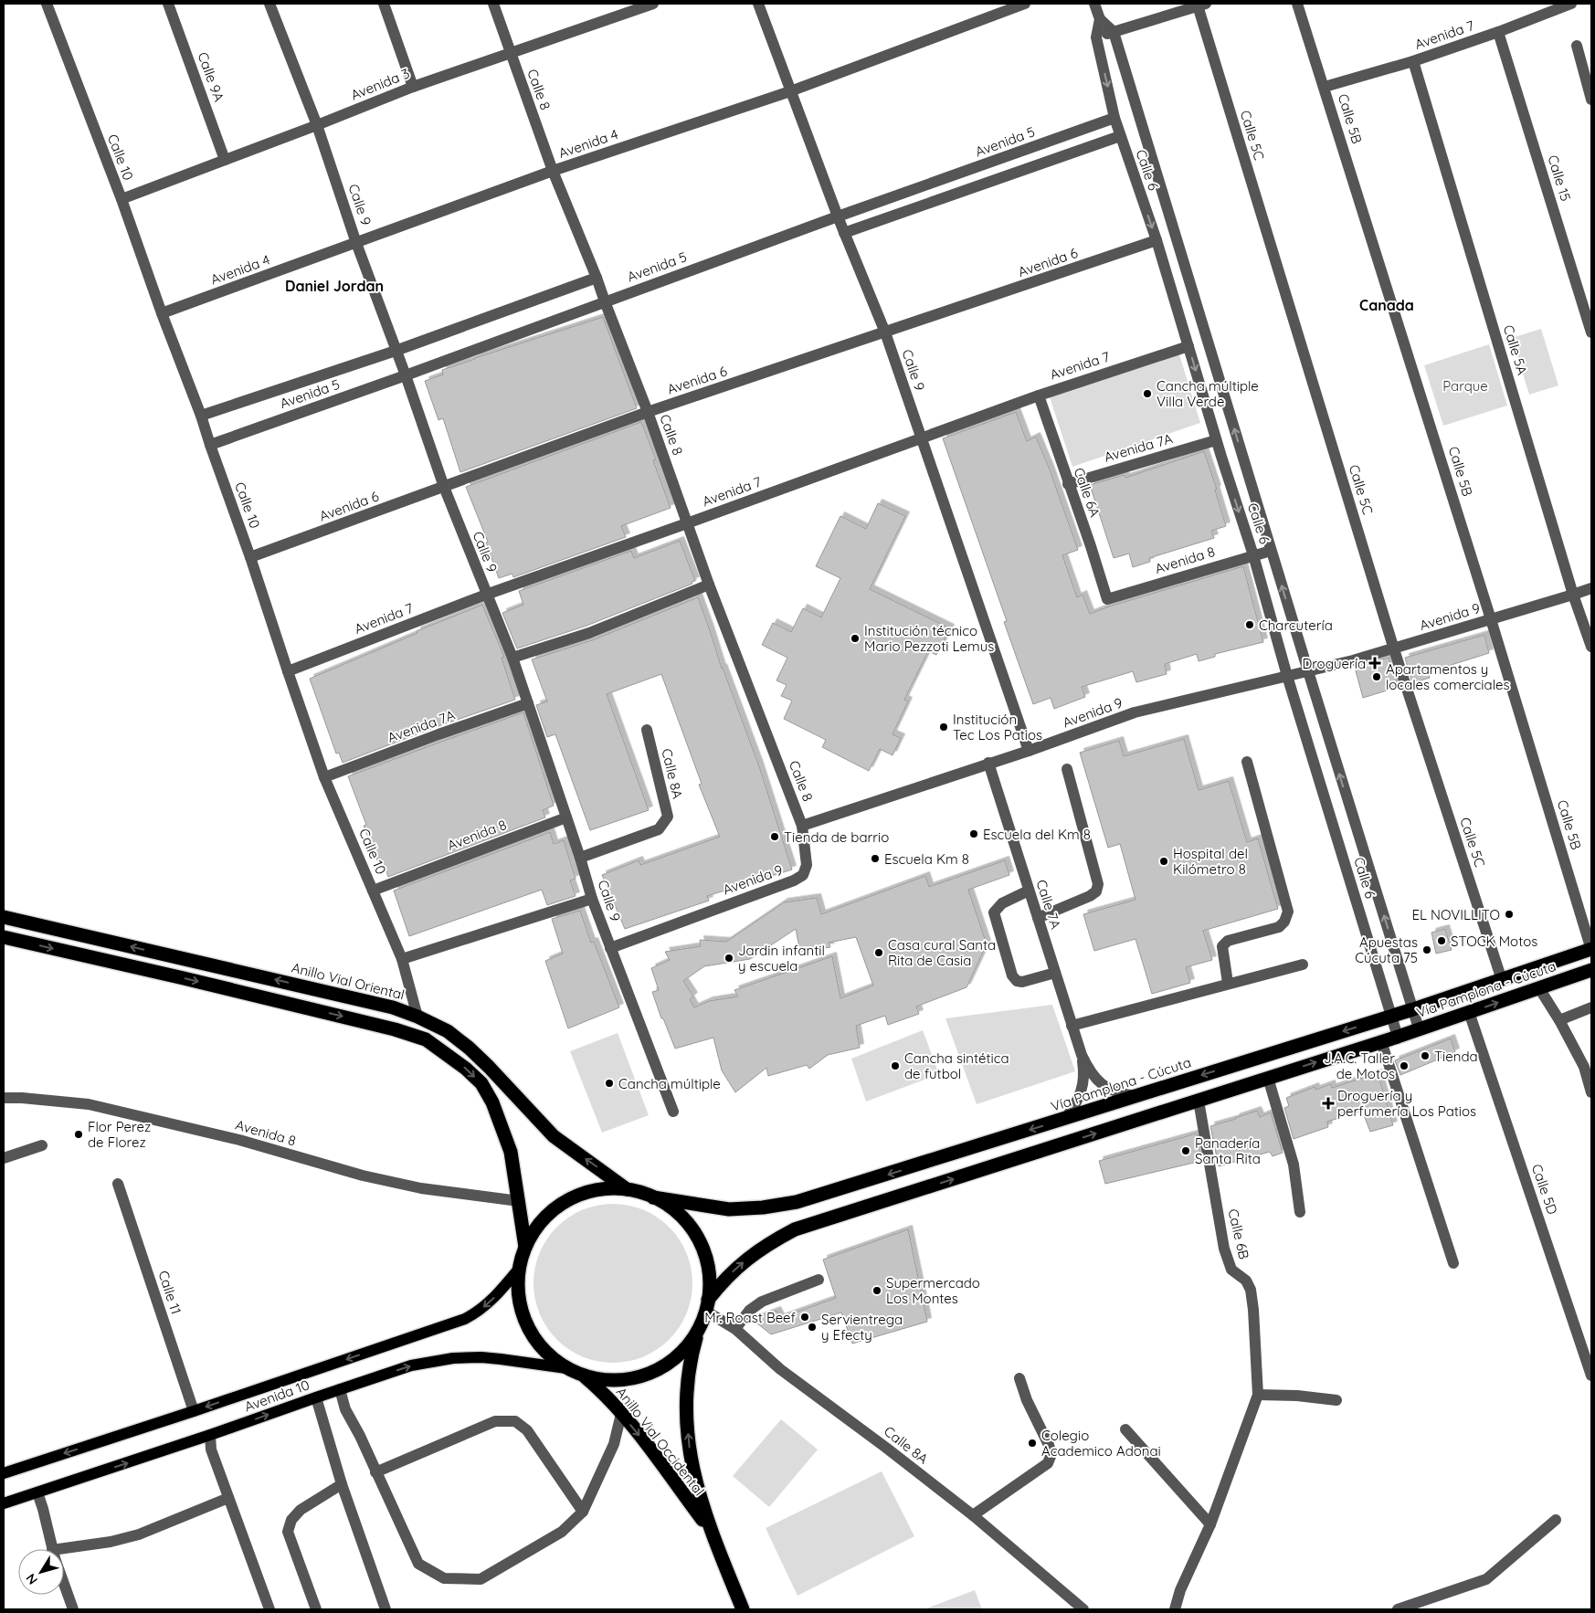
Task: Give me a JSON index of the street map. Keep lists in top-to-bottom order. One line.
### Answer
{"streets":{"highway":["Anillo Vial Oriental","Vía Pamplona - Cúcuta","Anillo Vial Occidental"],"main road":["Avenida 10"],"street":["Avenida 7","Calle 9A","Avenida 3","Calle 8","Calle 5B","Calle 5C","Avenida 5","Avenida 4","Calle 10","Calle 6","Calle 15","Calle 9","Avenida 6","Calle 5A","Avenida 7A","Calle 6A","Avenida 8","Avenida 9","Calle 8A","Calle 7A","Calle 5D","Calle 6B","Calle 11"]},"crossings":[["Avenida 7","Calle 8"],["Avenida 7","Calle 5B"],["Avenida 7","Calle 10"],["Avenida 7","Calle 6"],["Avenida 7","Calle 15"],["Avenida 7","Calle 9"],["Avenida 7","Calle 5A"],["Avenida 7","Calle 6A"],["Calle 9A","Avenida 3"],["Avenida 3","Calle 8"],["Avenida 3","Calle 10"],["Avenida 3","Calle 9"],["Calle 8","Avenida 5"],["Calle 8","Avenida 4"],["Calle 8","Avenida 6"],["Calle 8","Avenida 9"],["Calle 5B","Avenida 9"],["Calle 5B","Vía Pamplona - Cúcuta"],["Calle 5C","Avenida 9"],["Calle 5C","Vía Pamplona - Cúcuta"],["Avenida 5","Calle 10"],["Avenida 5","Calle 6"],["Avenida 5","Calle 9"],["Avenida 4","Calle 10"],["Avenida 4","Calle 9"],["Calle 10","Avenida 6"],["Calle 10","Avenida 7A"],["Calle 10","Avenida 8"],["Calle 10","Anillo Vial Oriental"],["Calle 6","Avenida 6"],["Calle 6","Avenida 7A"],["Calle 6","Avenida 8"],["Calle 6","Avenida 9"],["Calle 6","Vía Pamplona - Cúcuta"],["Calle 9","Avenida 6"],["Calle 9","Avenida 7A"],["Calle 9","Avenida 8"],["Calle 9","Avenida 9"],["Calle 9","Calle 8A"],["Calle 5A","Avenida 9"],["Avenida 7A","Calle 6A"],["Calle 6A","Avenida 8"],["Avenida 9","Calle 7A"],["Calle 8A","Vía Pamplona - Cúcuta"],["Calle 7A","Vía Pamplona - Cúcuta"],["Vía Pamplona - Cúcuta","Calle 5D"],["Vía Pamplona - Cúcuta","Calle 6B"],["Calle 11","Avenida 10"]],"districts":["Daniel Jordan","Canada"],"parks":["Parque"],"places":{"other":["Cancha múltiple Villa Verde","Charcutería","Institución técnico Mario Pezzoti Lemus","Apartamentos y locales comerciales","Institución Tec Los Patios","Escuela del Km 8","Tienda de barrio","Escuela Km 8","Hospital del Kilómetro 8","EL NOVILLITO","STOCK Motos","Apuestas Cúcuta 75","Casa cural Santa Rita de Casia","Jardin infantil y escuela","Tienda","Cancha sintética de futbol","J.A.C. Taller de Motos","Cancha múltiple","Flor Perez de Florez","Panadería Santa Rita","Supermercado Los Montes","Mr. Roast Beef","Servientrega y Efecty","Colegio Academico Adonai"],"health":["Droguería","Droguería y perfumería Los Patios"]},"north":"bottom left"}
